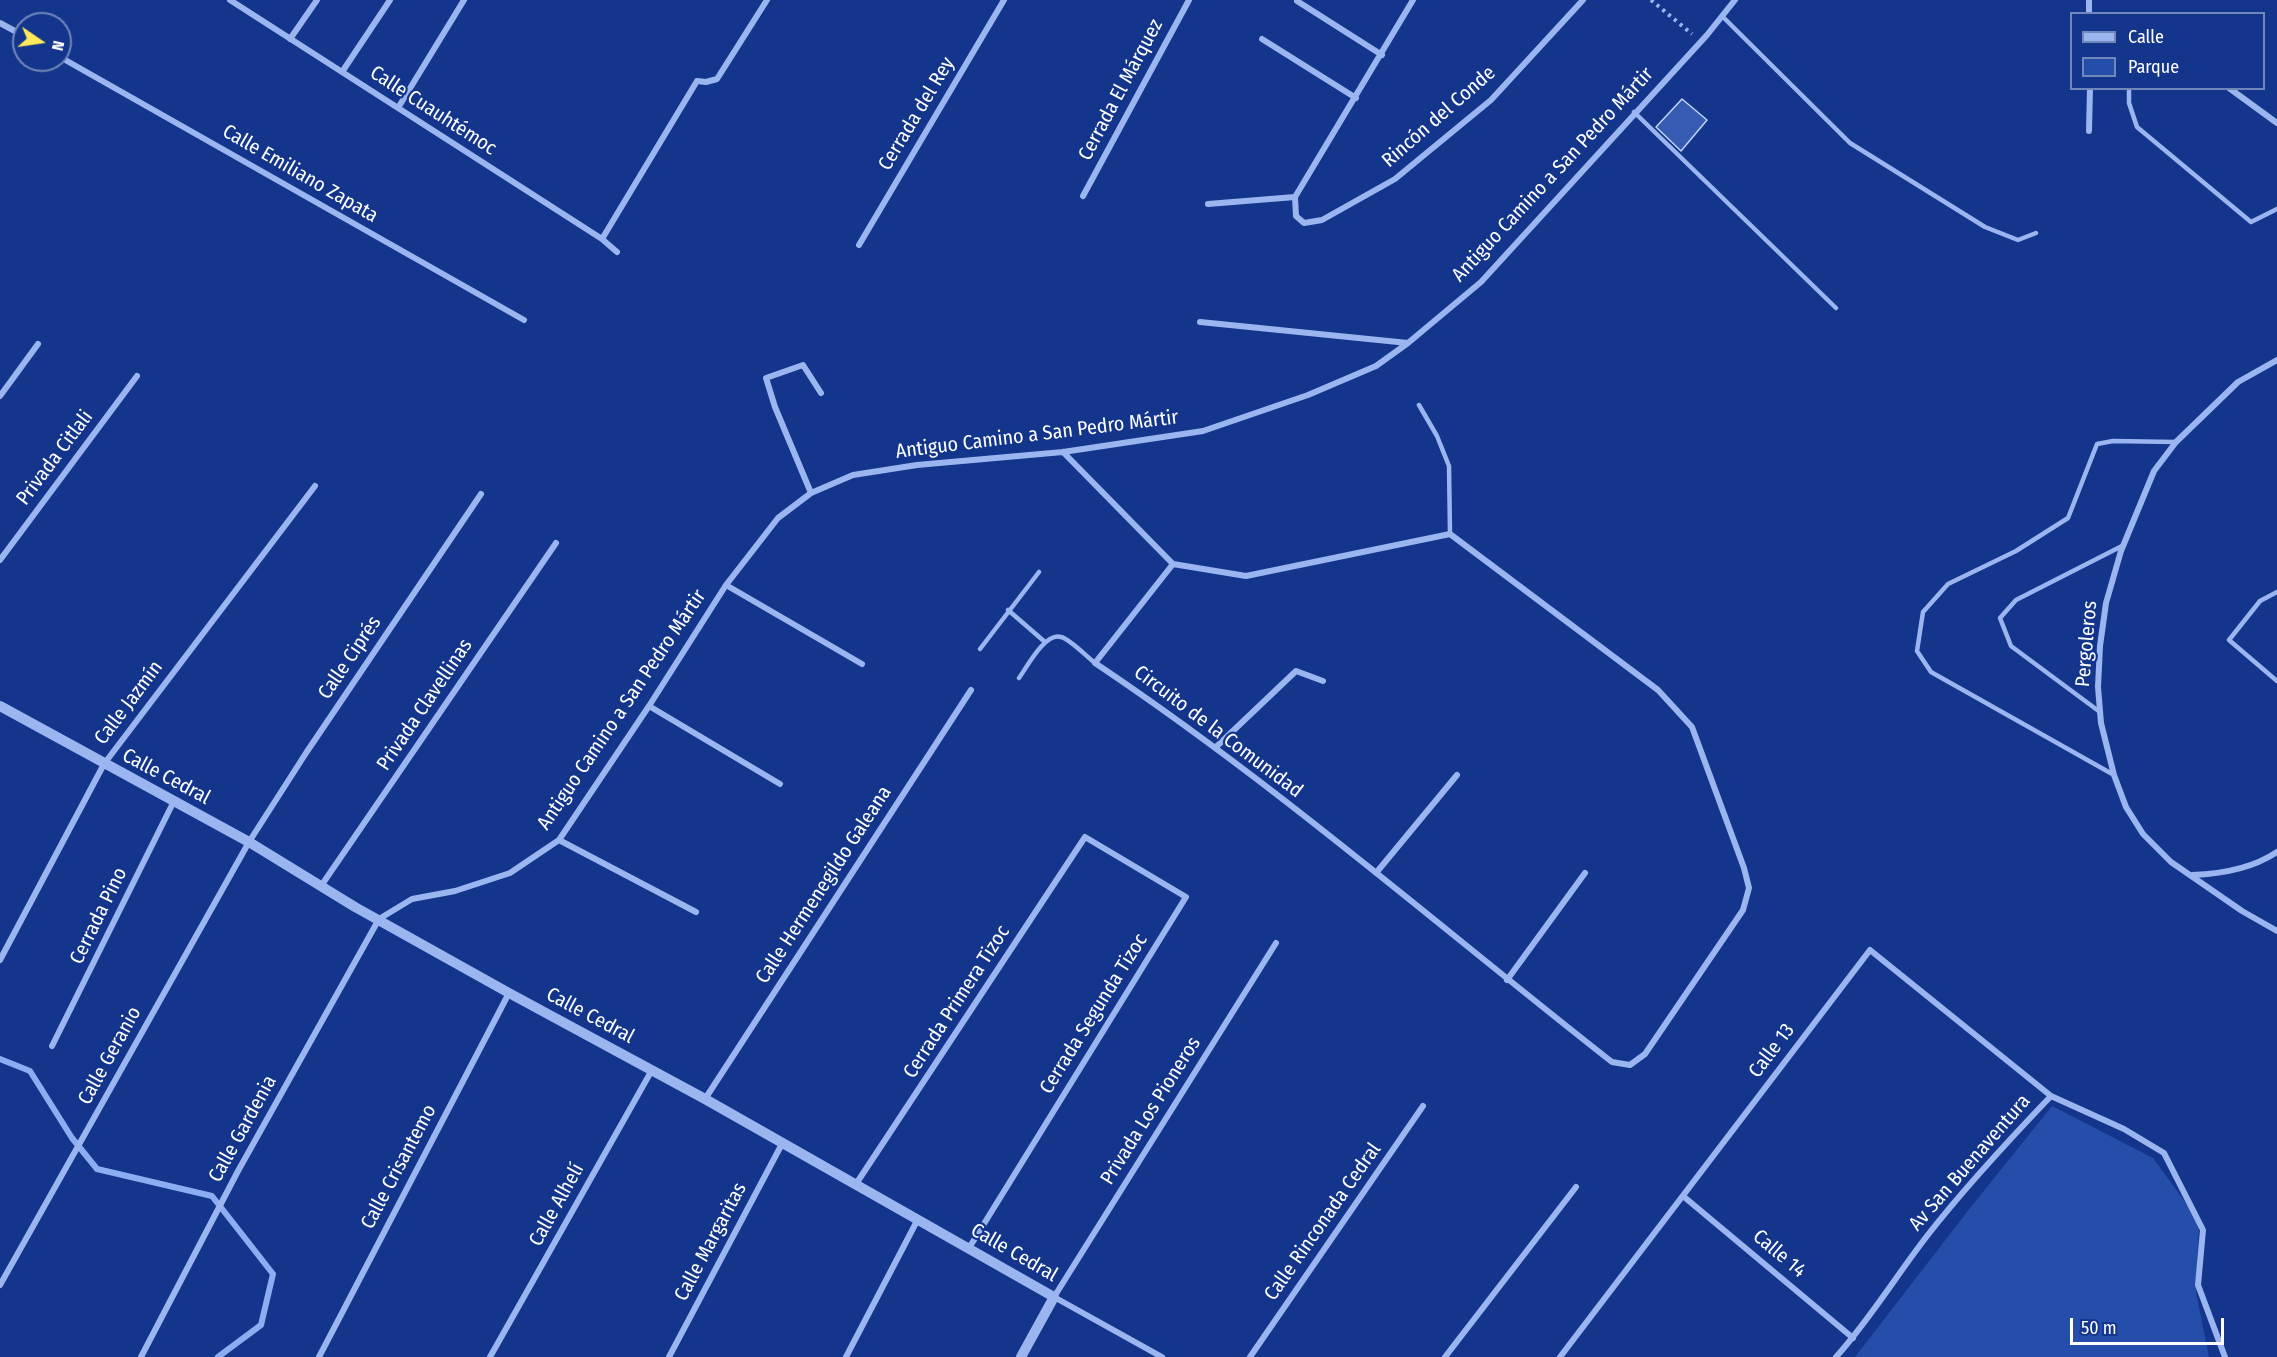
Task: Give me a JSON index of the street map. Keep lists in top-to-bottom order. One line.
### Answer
{"streets":{"street":["Cerrada El Márquez","Calle Cuauhtémoc","Cerrada del Rey","Rincón del Conde","Calle Emiliano Zapata","Antiguo Camino a San Pedro Mártir","Privada Citlali","Pergoleros","Calle Ciprés","Calle Jazmín","Privada Clavellinas","Circuito de la Comunidad","Calle Cedral","Calle Hermenegildo Galeana","Cerrada Pino","Cerrada Primera Tizoc","Cerrada Segunda Tizoc","Calle 13","Calle Geranio","Privada Los Pioneros","Calle Gardenia","Av San Buenaventura","Calle Crisantemo","Calle Alhelí","Calle Rinconada Cedral","Calle Margaritas","Calle 14"]},"crossings":[["Antiguo Camino a San Pedro Mártir","Calle Cedral"],["Antiguo Camino a San Pedro Mártir","Calle Gardenia"],["Calle Ciprés","Calle Cedral"],["Calle Ciprés","Calle Geranio"],["Calle Jazmín","Calle Cedral"],["Privada Clavellinas","Calle Cedral"],["Calle Cedral","Calle Hermenegildo Galeana"],["Calle Cedral","Cerrada Pino"],["Calle Cedral","Cerrada Primera Tizoc"],["Calle Cedral","Cerrada Segunda Tizoc"],["Calle Cedral","Calle Geranio"],["Calle Cedral","Privada Los Pioneros"],["Calle Cedral","Calle Gardenia"],["Calle Cedral","Calle Crisantemo"],["Calle Cedral","Calle Alhelí"],["Calle Cedral","Calle Margaritas"],["Cerrada Primera Tizoc","Cerrada Segunda Tizoc"],["Calle 13","Av San Buenaventura"],["Calle 13","Calle 14"],["Av San Buenaventura","Calle 14"]],"legend":["Calle","Parque"],"scale_bar":"50 m","north":"right"}
